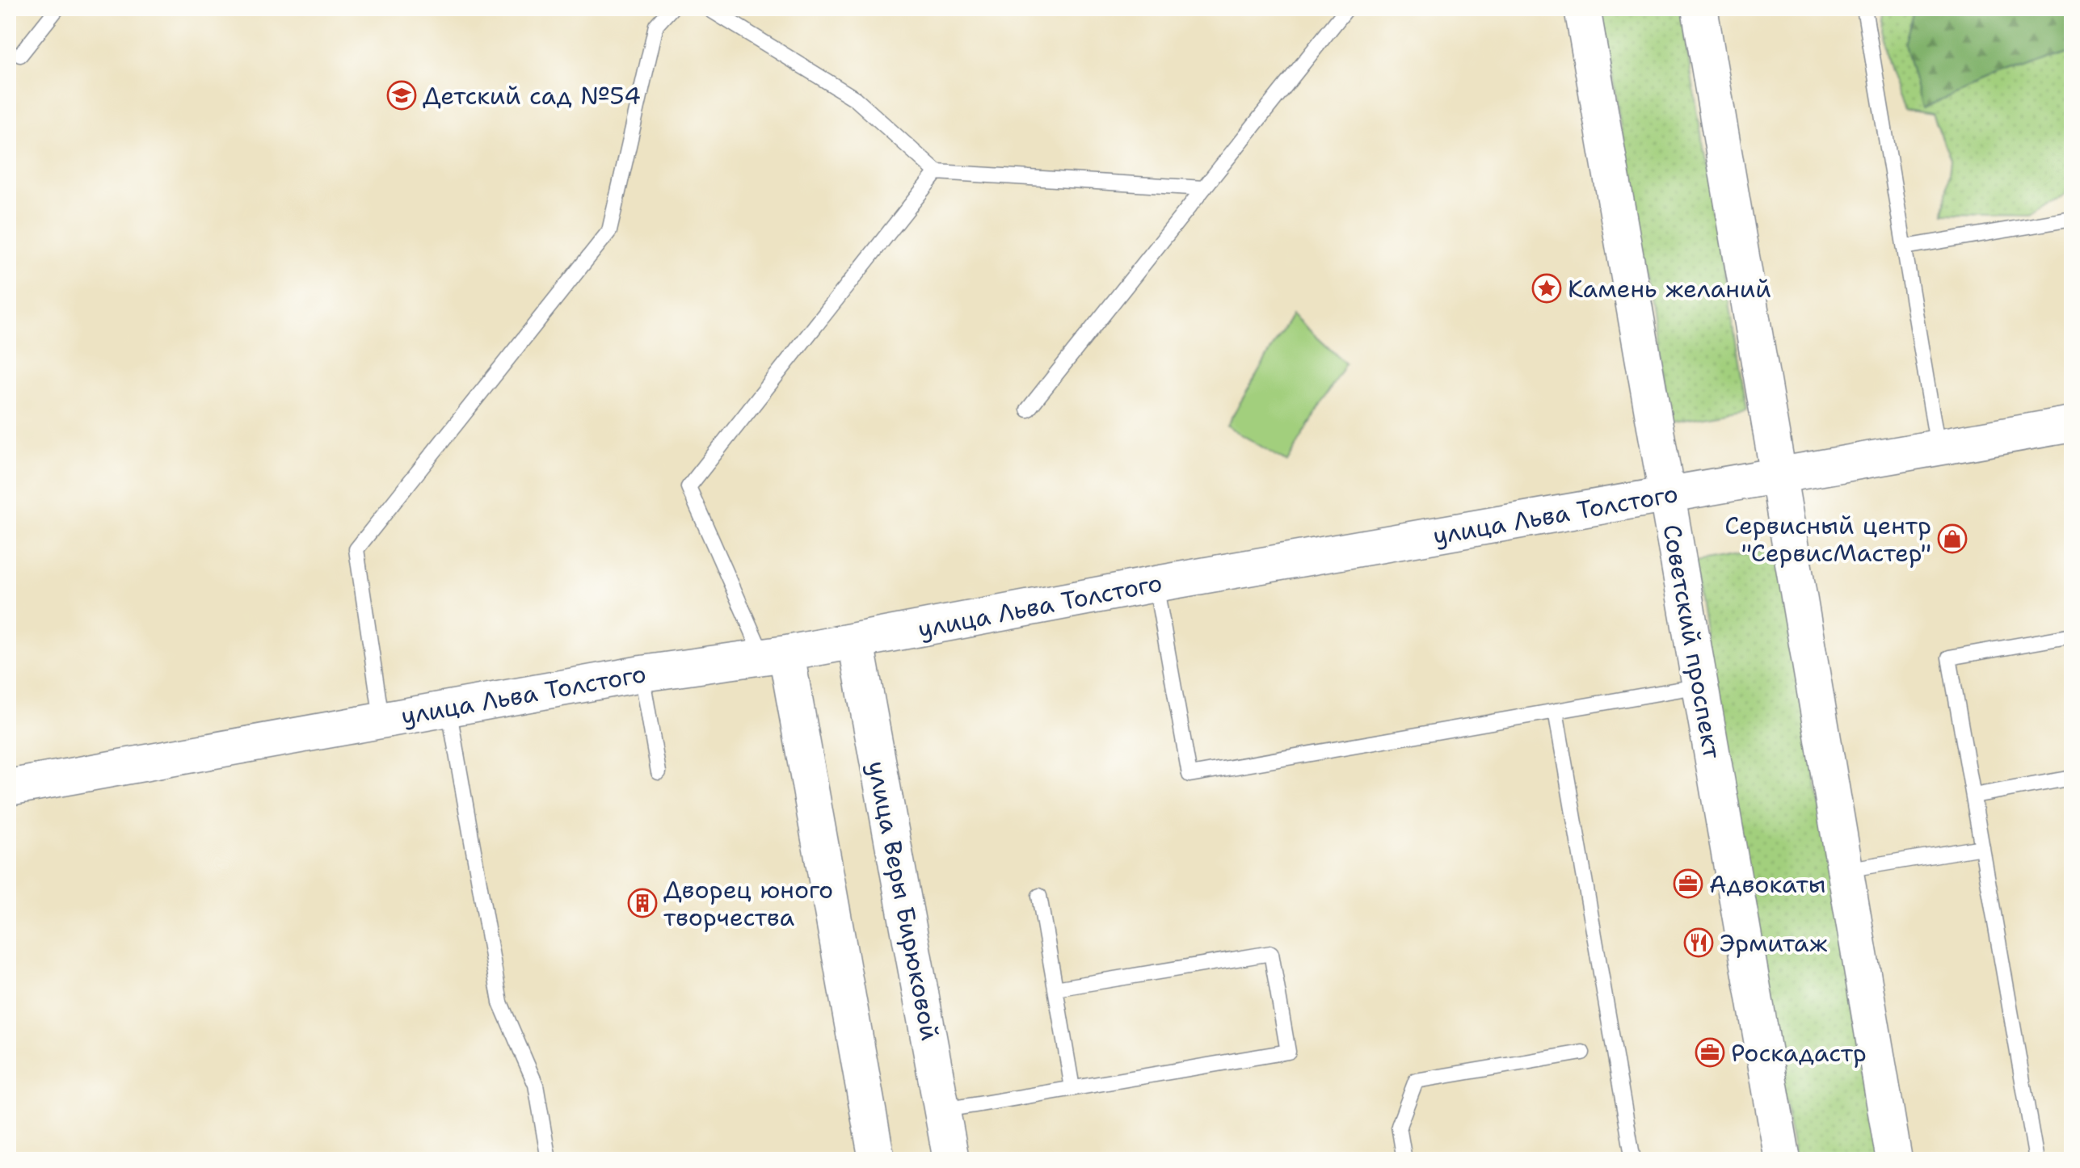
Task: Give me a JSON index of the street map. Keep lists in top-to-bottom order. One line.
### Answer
{"streets":{"street":["улица Льва Толстого","Советский проспект","улица Веры Бирюковой"]},"crossings":[["улица Льва Толстого","Советский проспект"],["улица Льва Толстого","улица Веры Бирюковой"]],"places":{"school or university":["Детский сад №54"],"place":["Камень желаний"],"shop":["Сервисный центр \"СервисМастер\""],"office":["Адвокаты","Роскадастр"],"building":["Дворец юного творчества"],"restaurant":["Эрмитаж"]}}
